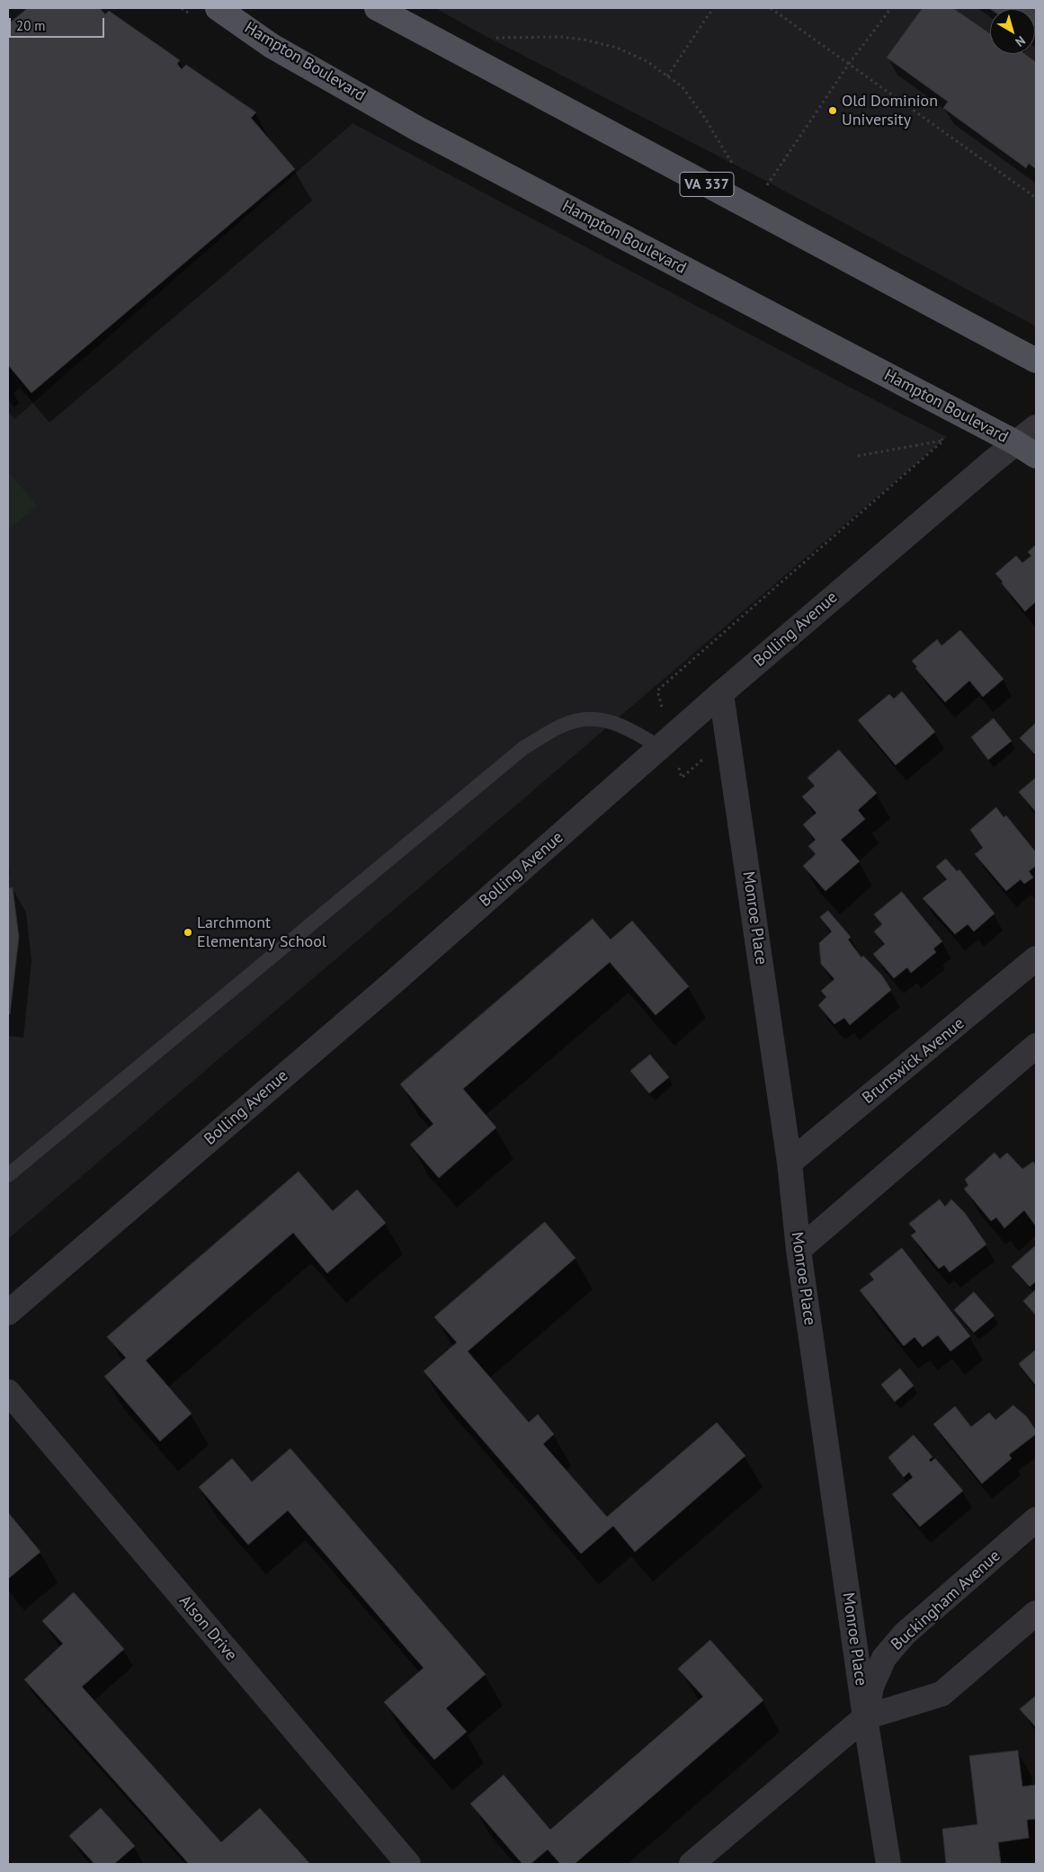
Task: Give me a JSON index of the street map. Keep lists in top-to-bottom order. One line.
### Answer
{"streets":{"main road":["Hampton Boulevard","VA 337"],"street":["Bolling Avenue","Monroe Place","Brunswick Avenue","Buckingham Avenue","Alson Drive"]},"crossings":[["Hampton Boulevard","Bolling Avenue"],["Bolling Avenue","Monroe Place"],["Monroe Place","Brunswick Avenue"],["Monroe Place","Buckingham Avenue"]],"places":["Old Dominion University","Larchmont Elementary School"],"scale_bar":"20 m","north":"bottom right"}
